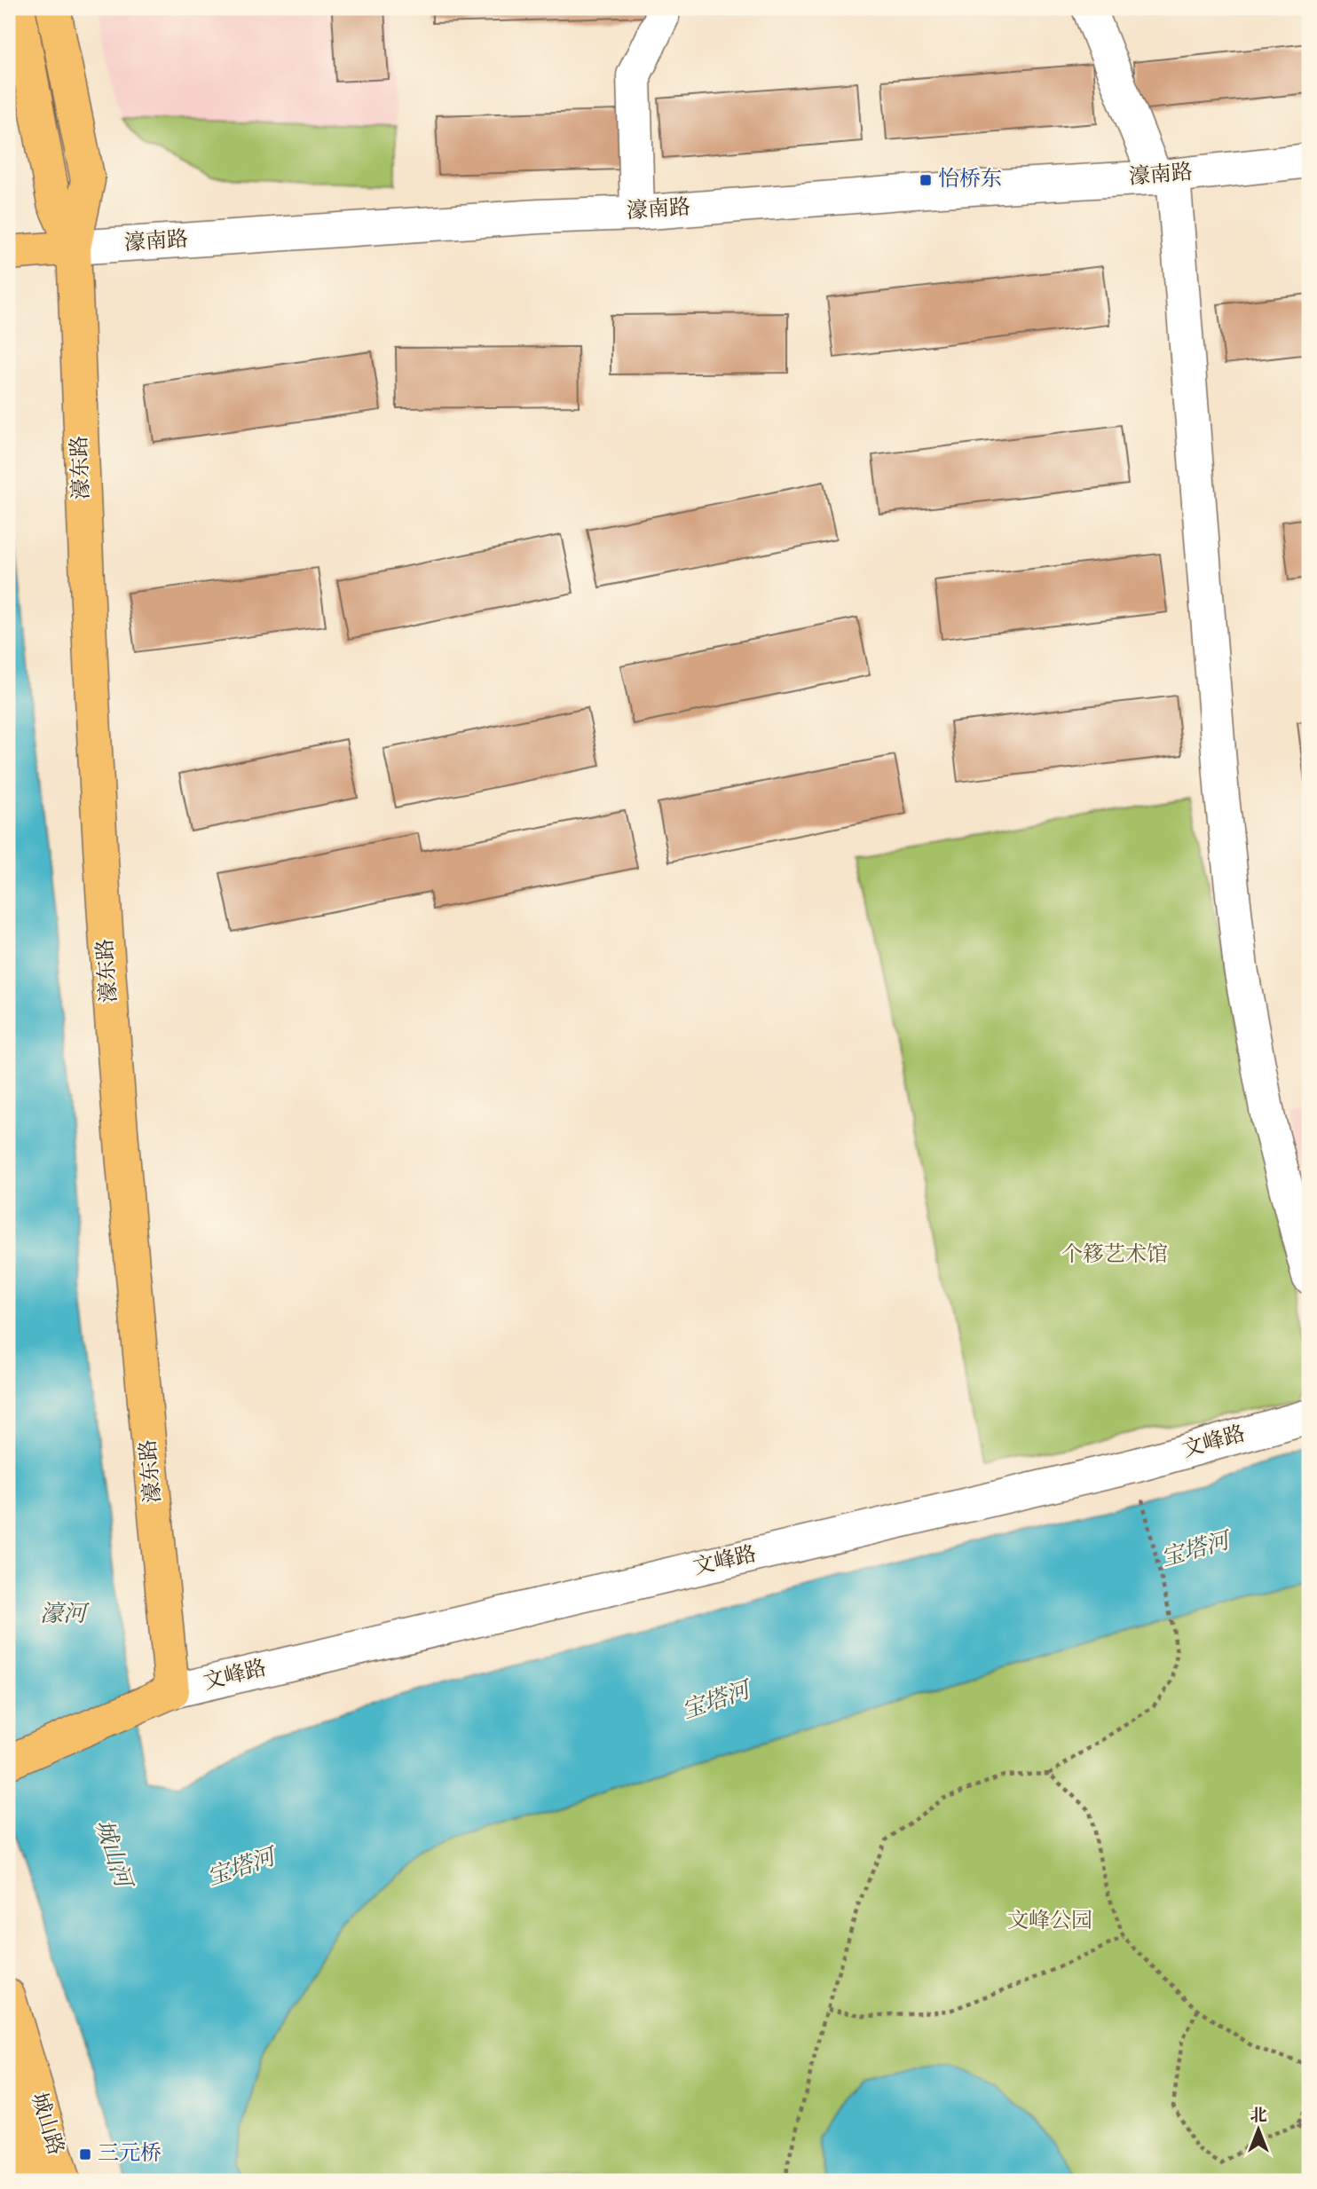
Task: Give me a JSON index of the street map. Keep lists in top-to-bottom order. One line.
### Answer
{"streets":{"main road":["濠南路","濠东路","文峰路","城山路"]},"crossings":[["濠南路","濠东路"],["濠东路","文峰路"]],"water":["宝塔河","濠河","城山河"],"parks":["个簃艺术馆","文峰公园"],"places":{"transit":["怡桥东","三元桥"]},"north":"top"}
